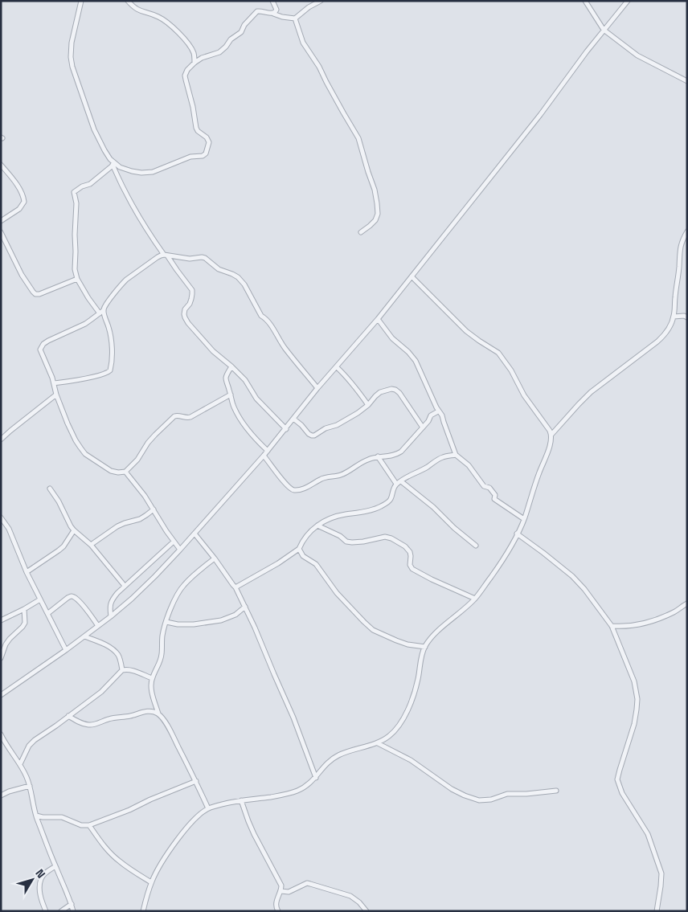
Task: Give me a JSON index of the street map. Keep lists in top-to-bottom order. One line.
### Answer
{"north":"top right"}
